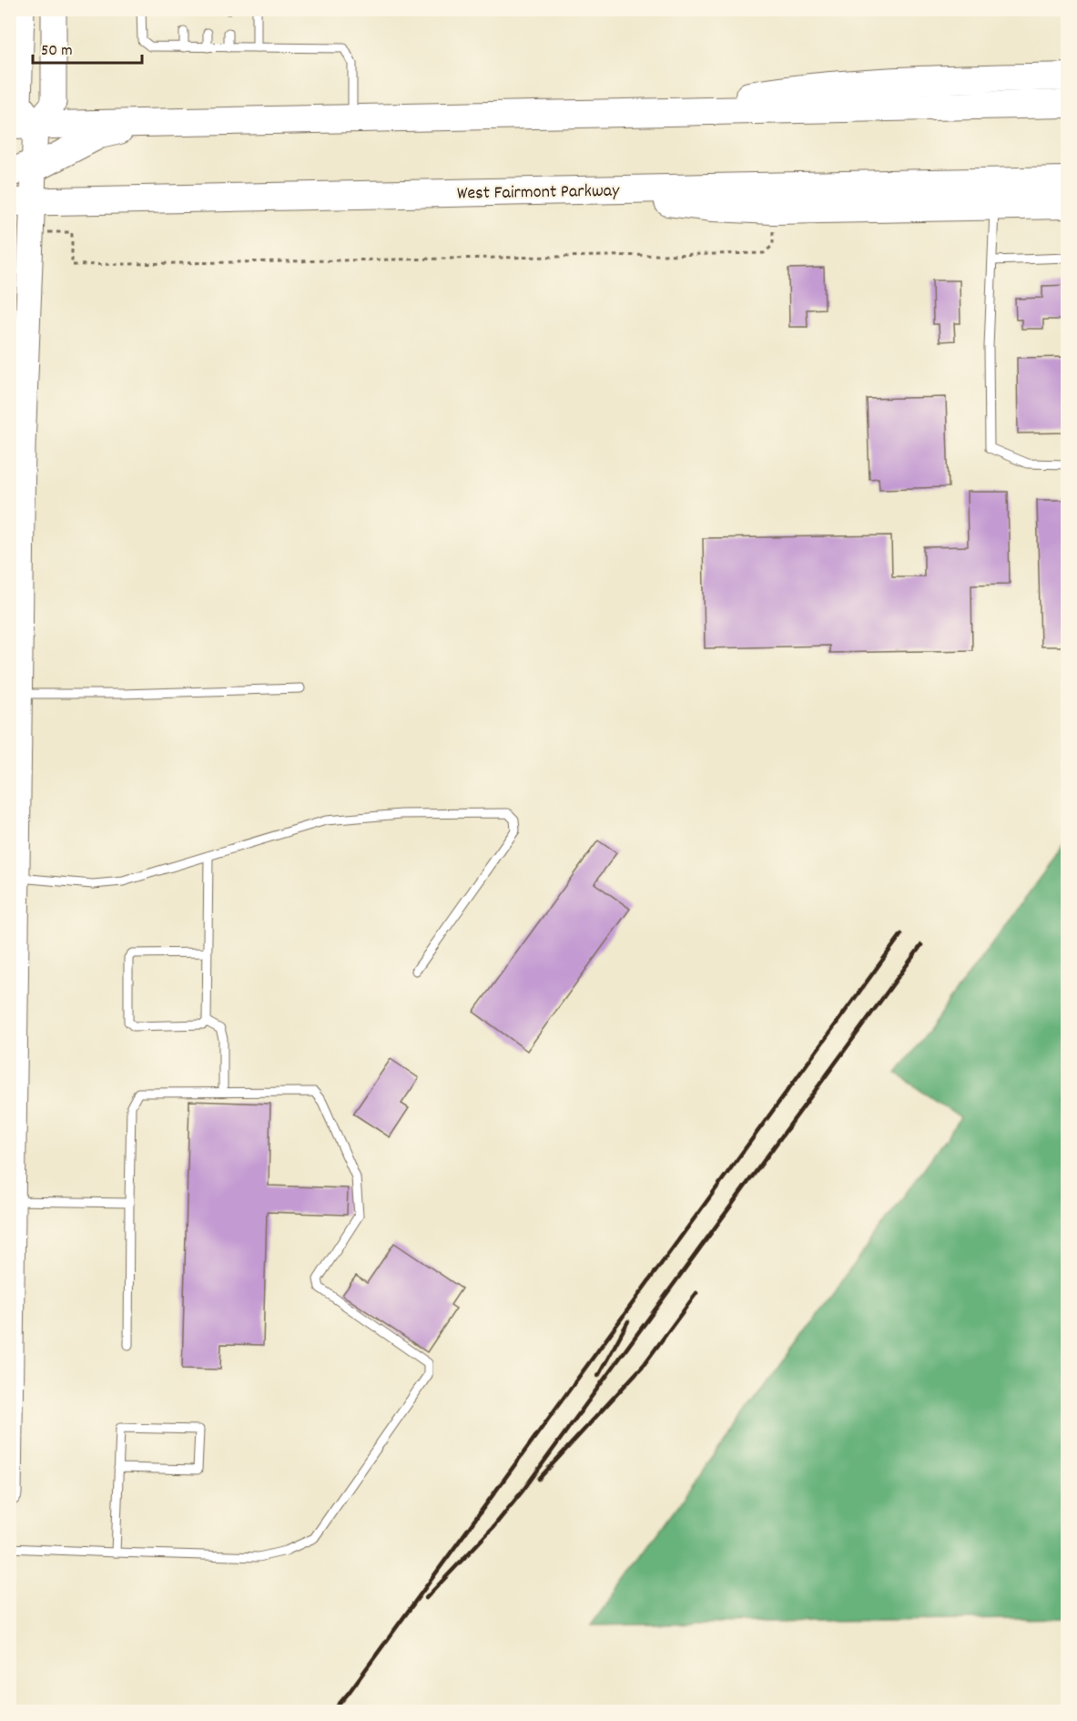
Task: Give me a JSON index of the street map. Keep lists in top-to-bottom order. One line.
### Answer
{"streets":{"main road":["West Fairmont Parkway"]},"scale_bar":"50 m"}
